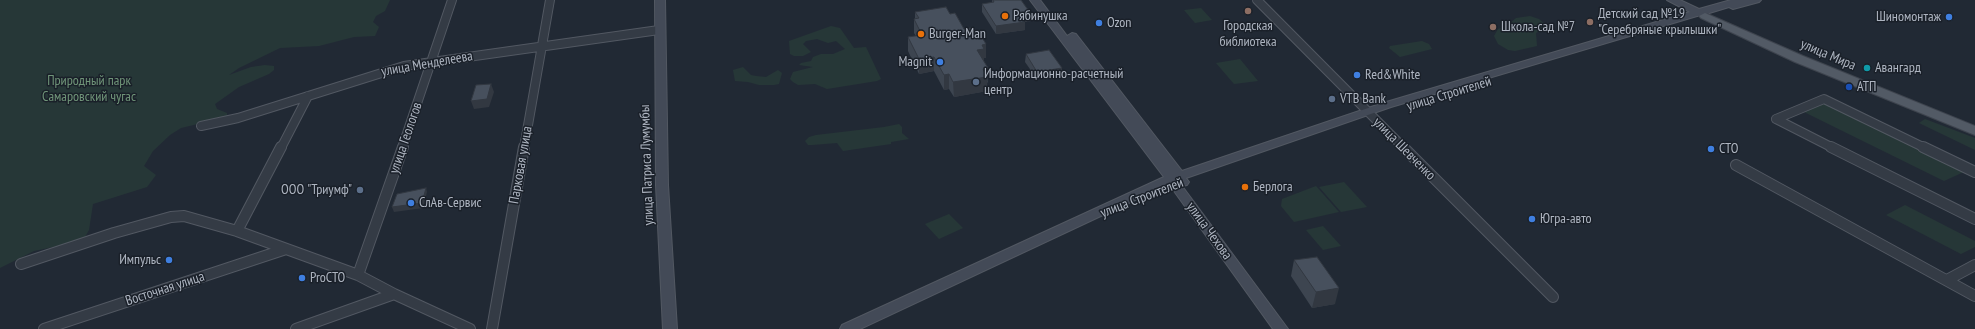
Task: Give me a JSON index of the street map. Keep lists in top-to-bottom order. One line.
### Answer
{"streets":{"main road":["улица Мира","улица Строителей","улица Патриса Лумумбы","улица Чехова"],"street":["улица Менделеева","улица Геологов","улица Шевченко","Парковая улица","Восточная улица"]},"crossings":[["улица Мира","улица Строителей"],["улица Менделеева","улица Геологов"],["улица Менделеева","Парковая улица"],["улица Менделеева","улица Патриса Лумумбы"],["улица Строителей","улица Шевченко"],["улица Строителей","улица Чехова"]],"parks":["Природный парк Самаровский чугас"],"places":["Городская библиотека","Рябинушка","Шиномонтаж","Детский сад №19 \"Серебряные крылышки\"","Ozon","Школа-сад №7","Burger-Man","Magnit","Авангард","Red&White","Информационно-расчетный центр","АТП","VTB Bank","СТО","Берлога","ООО \"Триумф\"","СлАв-Сервис","Югра-авто","Импульс","ProСТО"]}
